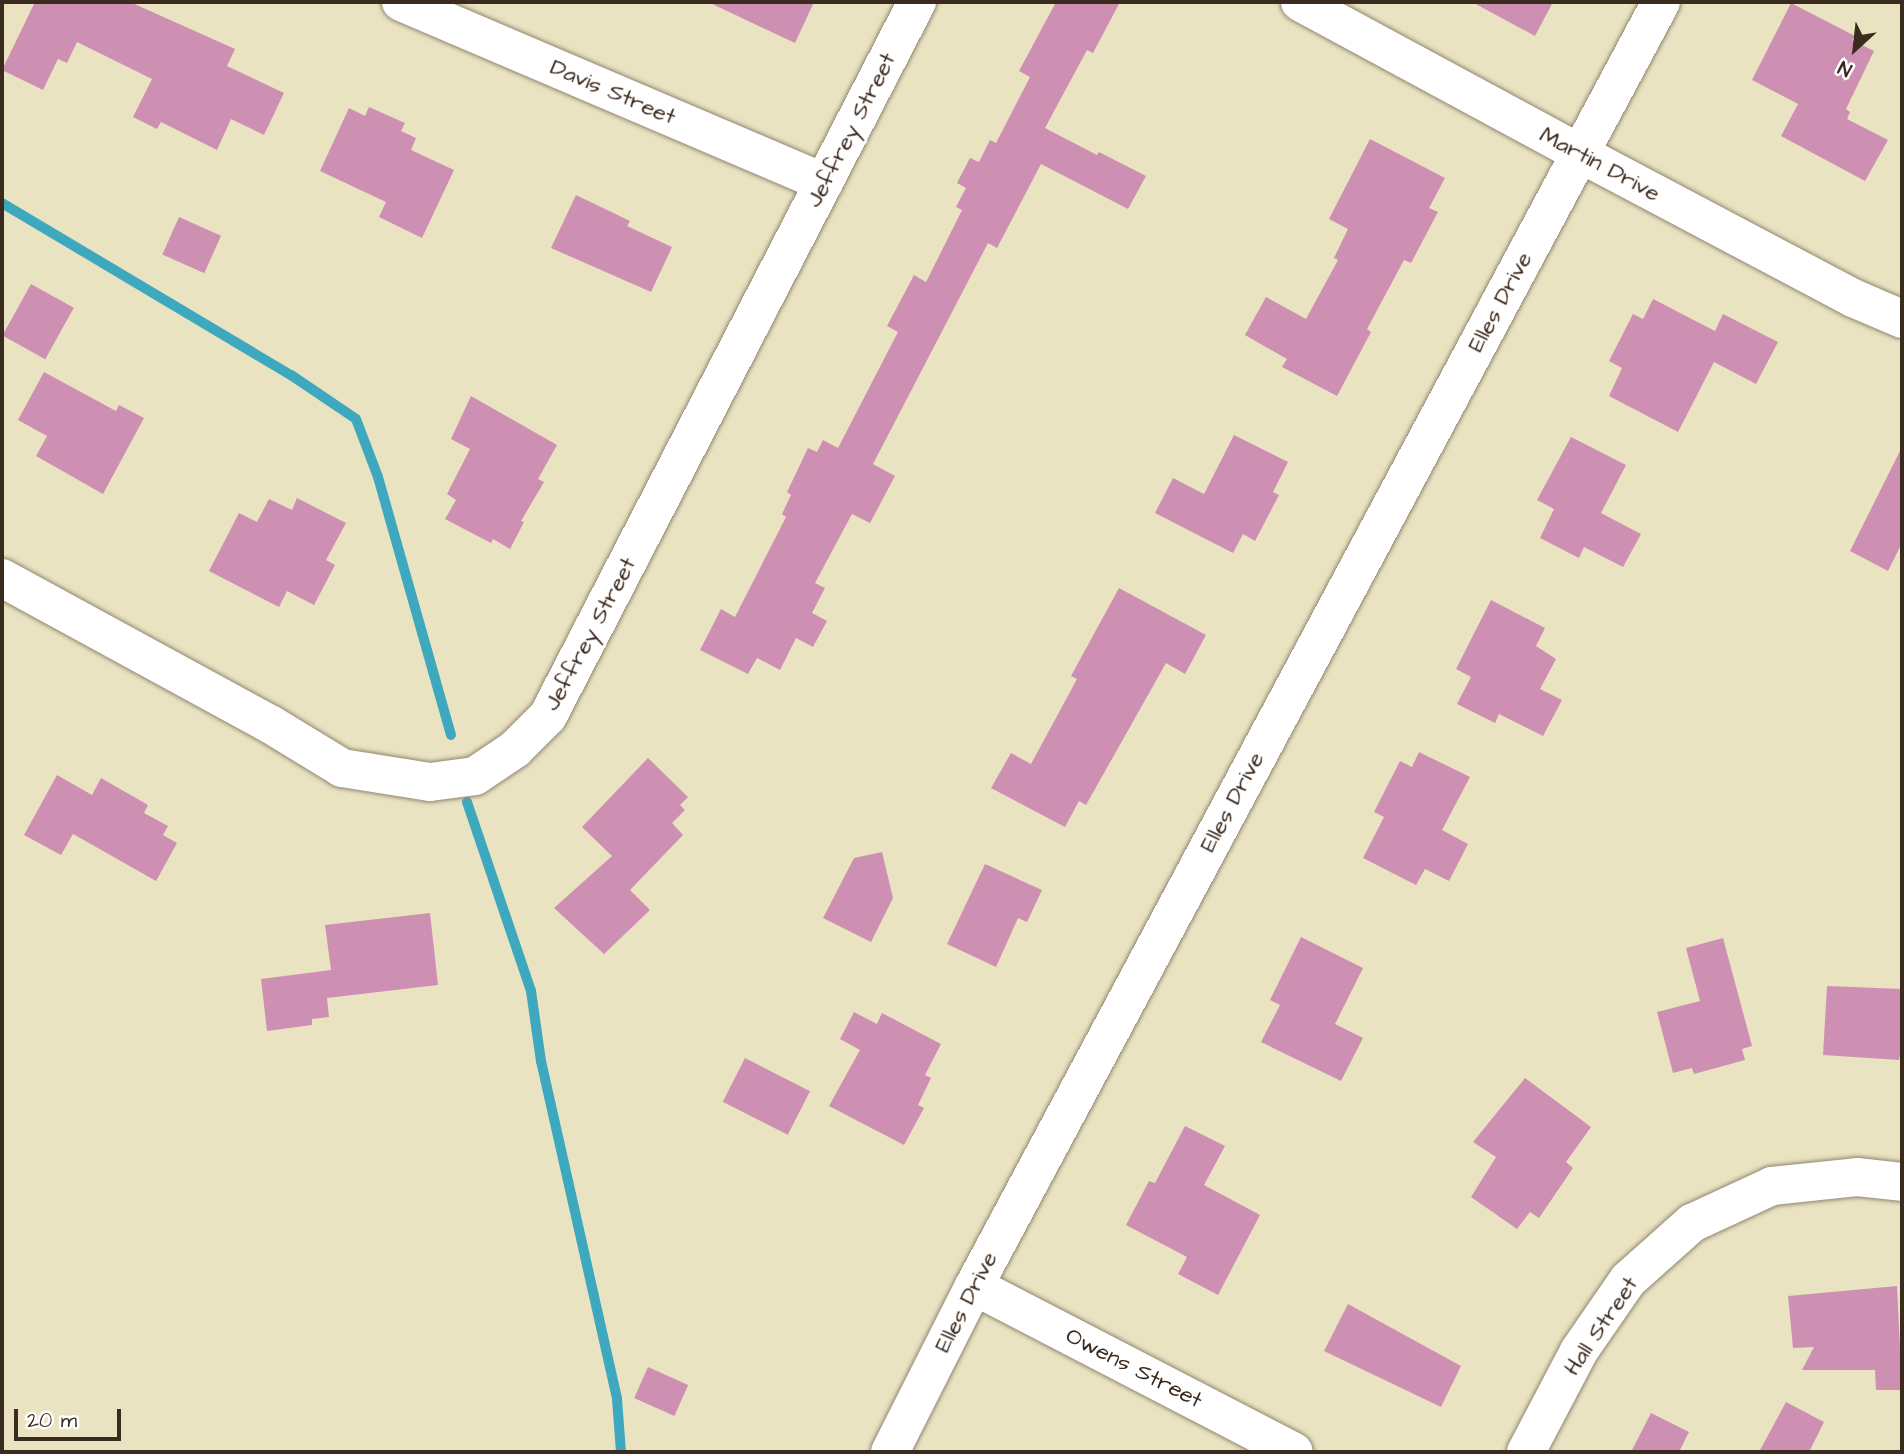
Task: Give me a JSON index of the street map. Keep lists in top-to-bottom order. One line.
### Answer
{"streets":{"street":["Davis Street","Jeffrey Street","Martin Drive","Elles Drive","Hall Street","Owens Street"]},"crossings":[["Davis Street","Jeffrey Street"],["Martin Drive","Elles Drive"],["Elles Drive","Owens Street"]],"scale_bar":"20 m","north":"bottom left"}
